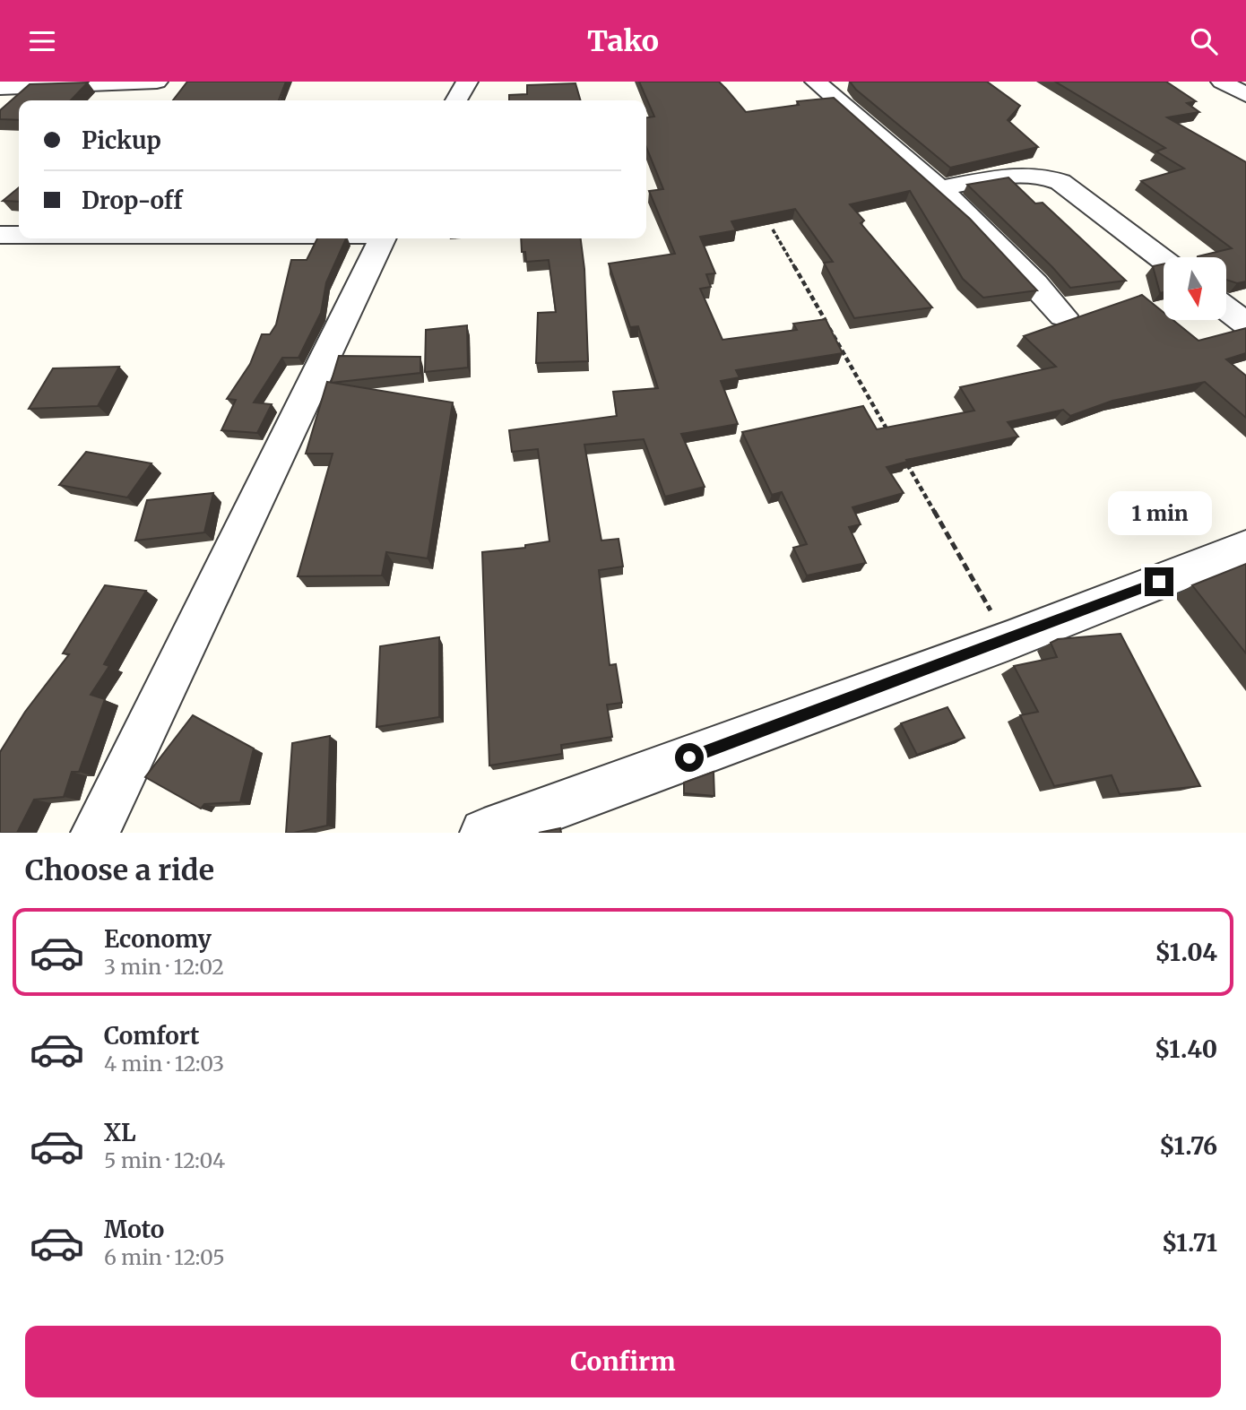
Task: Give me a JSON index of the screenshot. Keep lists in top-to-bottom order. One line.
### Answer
{"north":"bottom","page":{"header":"Tako","banner":["Pickup","Drop-off"],"bubble":"1 min","heading":"Choose a ride","list":[{"name":"Economy","note":"3 min · 12:02","value":"$1.04"},{"name":"Comfort","note":"4 min · 12:03","value":"$1.40"},{"name":"XL","note":"5 min · 12:04","value":"$1.76"},{"name":"Moto","note":"6 min · 12:05","value":"$1.71"}],"buttons":"Confirm"}}
